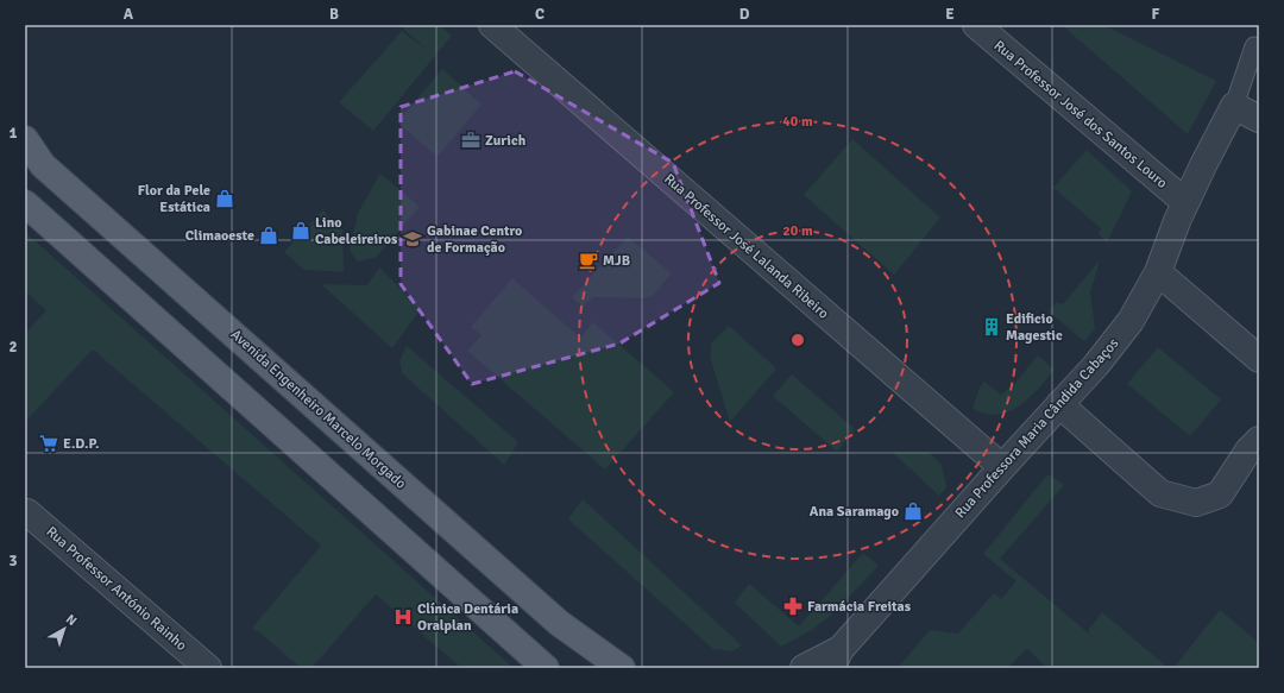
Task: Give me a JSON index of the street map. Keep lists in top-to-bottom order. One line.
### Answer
{"streets":{"main road":["Avenida Engenheiro Marcelo Morgado"],"street":["Rua Professor José dos Santos Louro","Rua Professor José Lalanda Ribeiro","Rua Professora Maria Cândida Cabaços","Rua Professor António Rainho"]},"crossings":[["Rua Professor José dos Santos Louro","Rua Professora Maria Cândida Cabaços"],["Rua Professor José Lalanda Ribeiro","Rua Professora Maria Cândida Cabaços"]],"places":{"office":["Zurich"],"shop":["Flor da Pele Estática","Lino Cabeleireiros","Climaoeste","Ana Saramago"],"school or university":["Gabinae Centro de Formação"],"cafe":["MJB"],"building":["Edificio Magestic"],"supermarket":["E.D.P."],"pharmacy":["Farmácia Freitas"],"hospital":["Clínica Dentária Oralplan"]},"north":"top right","grid":{"columns":["A","B","C","D","E","F"],"rows":["1","2","3"]},"rings":["40 m","20 m"]}
